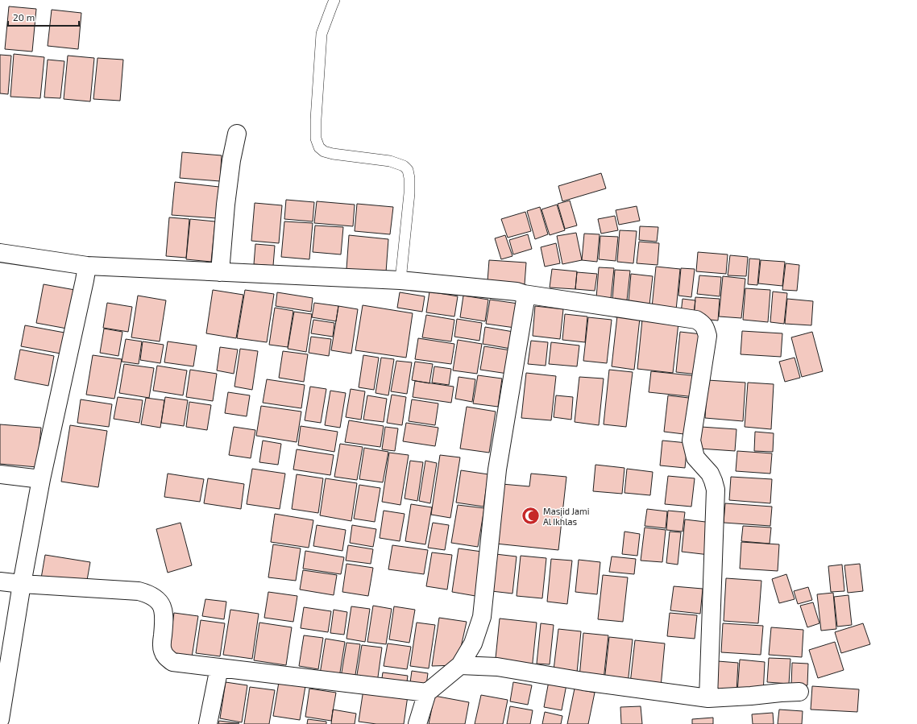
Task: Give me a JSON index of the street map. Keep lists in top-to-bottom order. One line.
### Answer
{"places":{"mosque":["Masjid Jami Al Ikhlas"]},"scale_bar":"20 m"}
